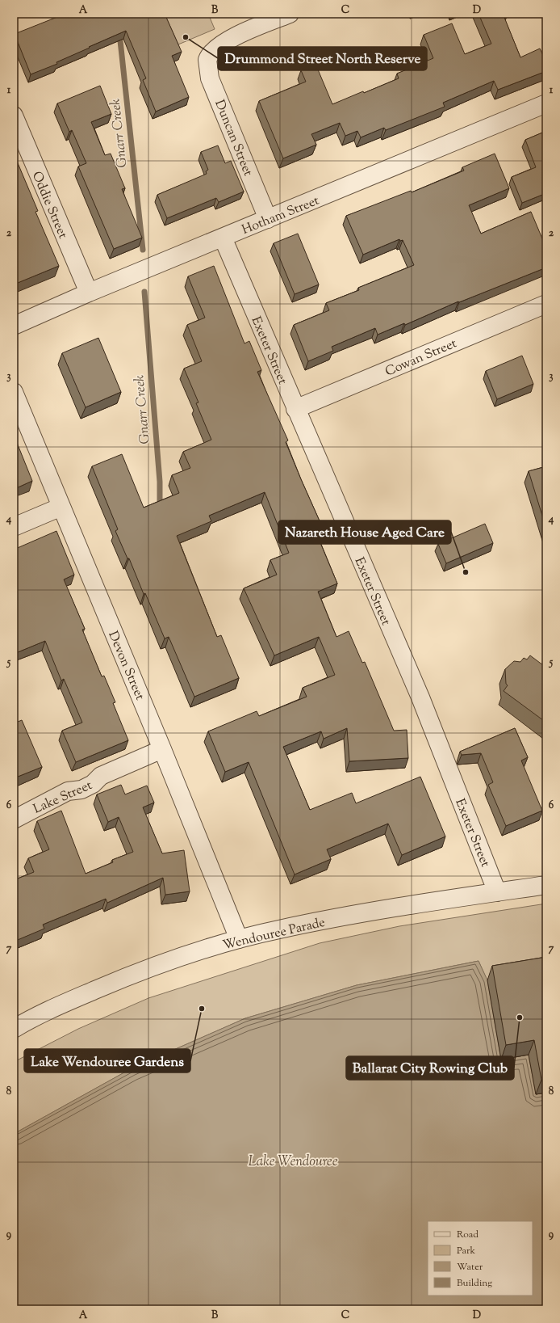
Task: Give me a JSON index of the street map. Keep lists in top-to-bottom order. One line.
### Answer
{"streets":{"street":["Duncan Street","Oddie Street","Hotham Street","Exeter Street","Cowan Street","Devon Street","Lake Street","Wendouree Parade"]},"crossings":[["Duncan Street","Hotham Street"],["Oddie Street","Hotham Street"],["Hotham Street","Exeter Street"],["Exeter Street","Cowan Street"],["Exeter Street","Wendouree Parade"],["Devon Street","Lake Street"],["Devon Street","Wendouree Parade"]],"water":["Gnarr Creek","Lake Wendouree"],"places":["Drummond Street North Reserve","Nazareth House Aged Care","Lake Wendouree Gardens","Ballarat City Rowing Club"],"legend":["Road","Park","Water","Building"],"grid":{"columns":["A","B","C","D"],"rows":["1","2","3","4","5","6","7","8","9"]}}
